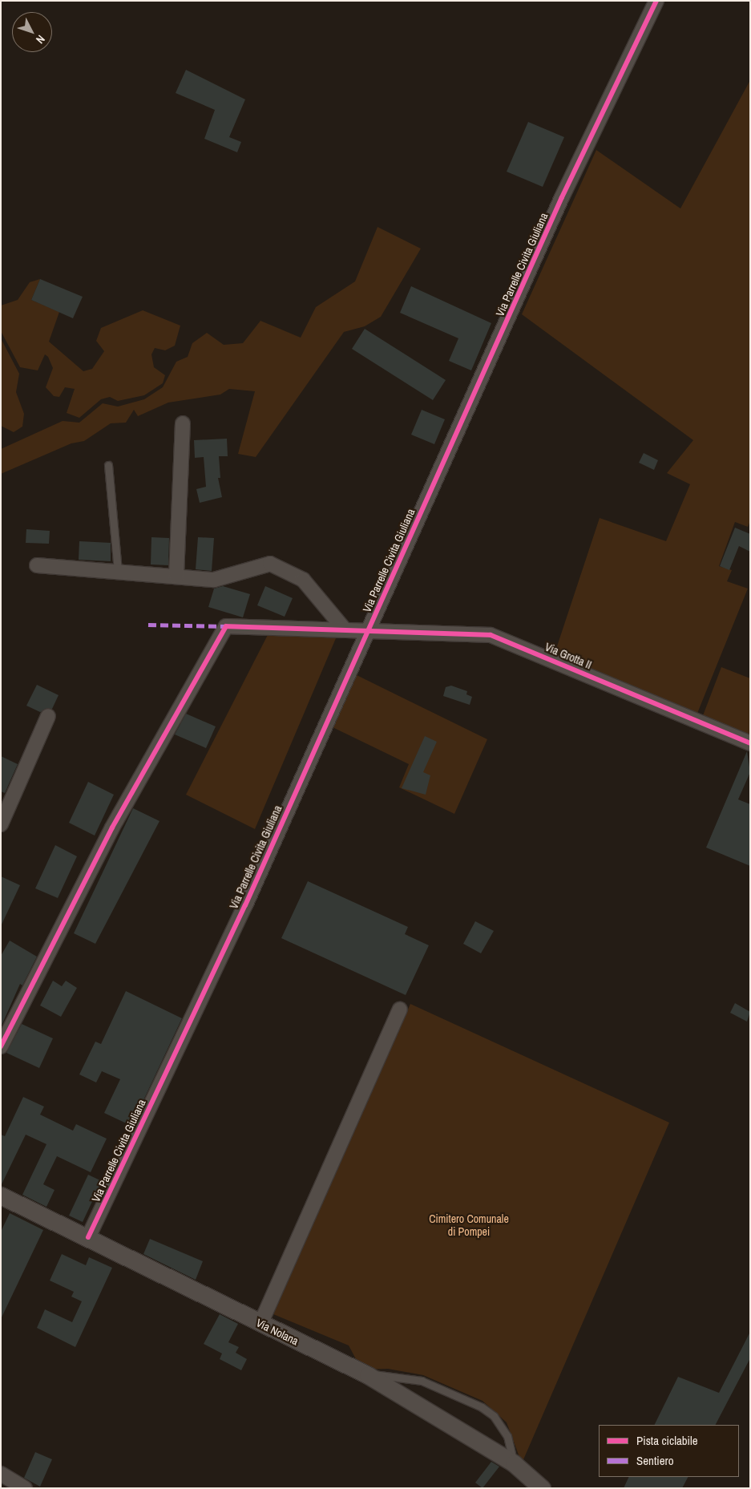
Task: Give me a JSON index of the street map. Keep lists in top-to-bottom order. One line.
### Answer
{"streets":{"street":["Via Parrelle Civita Giuliana","Via Grotta II","Via Nolana"]},"crossings":[["Via Parrelle Civita Giuliana","Via Grotta II"],["Via Parrelle Civita Giuliana","Via Nolana"]],"parks":["Cimitero Comunale di Pompei"],"legend":["Pista ciclabile","Sentiero"],"north":"bottom right"}
